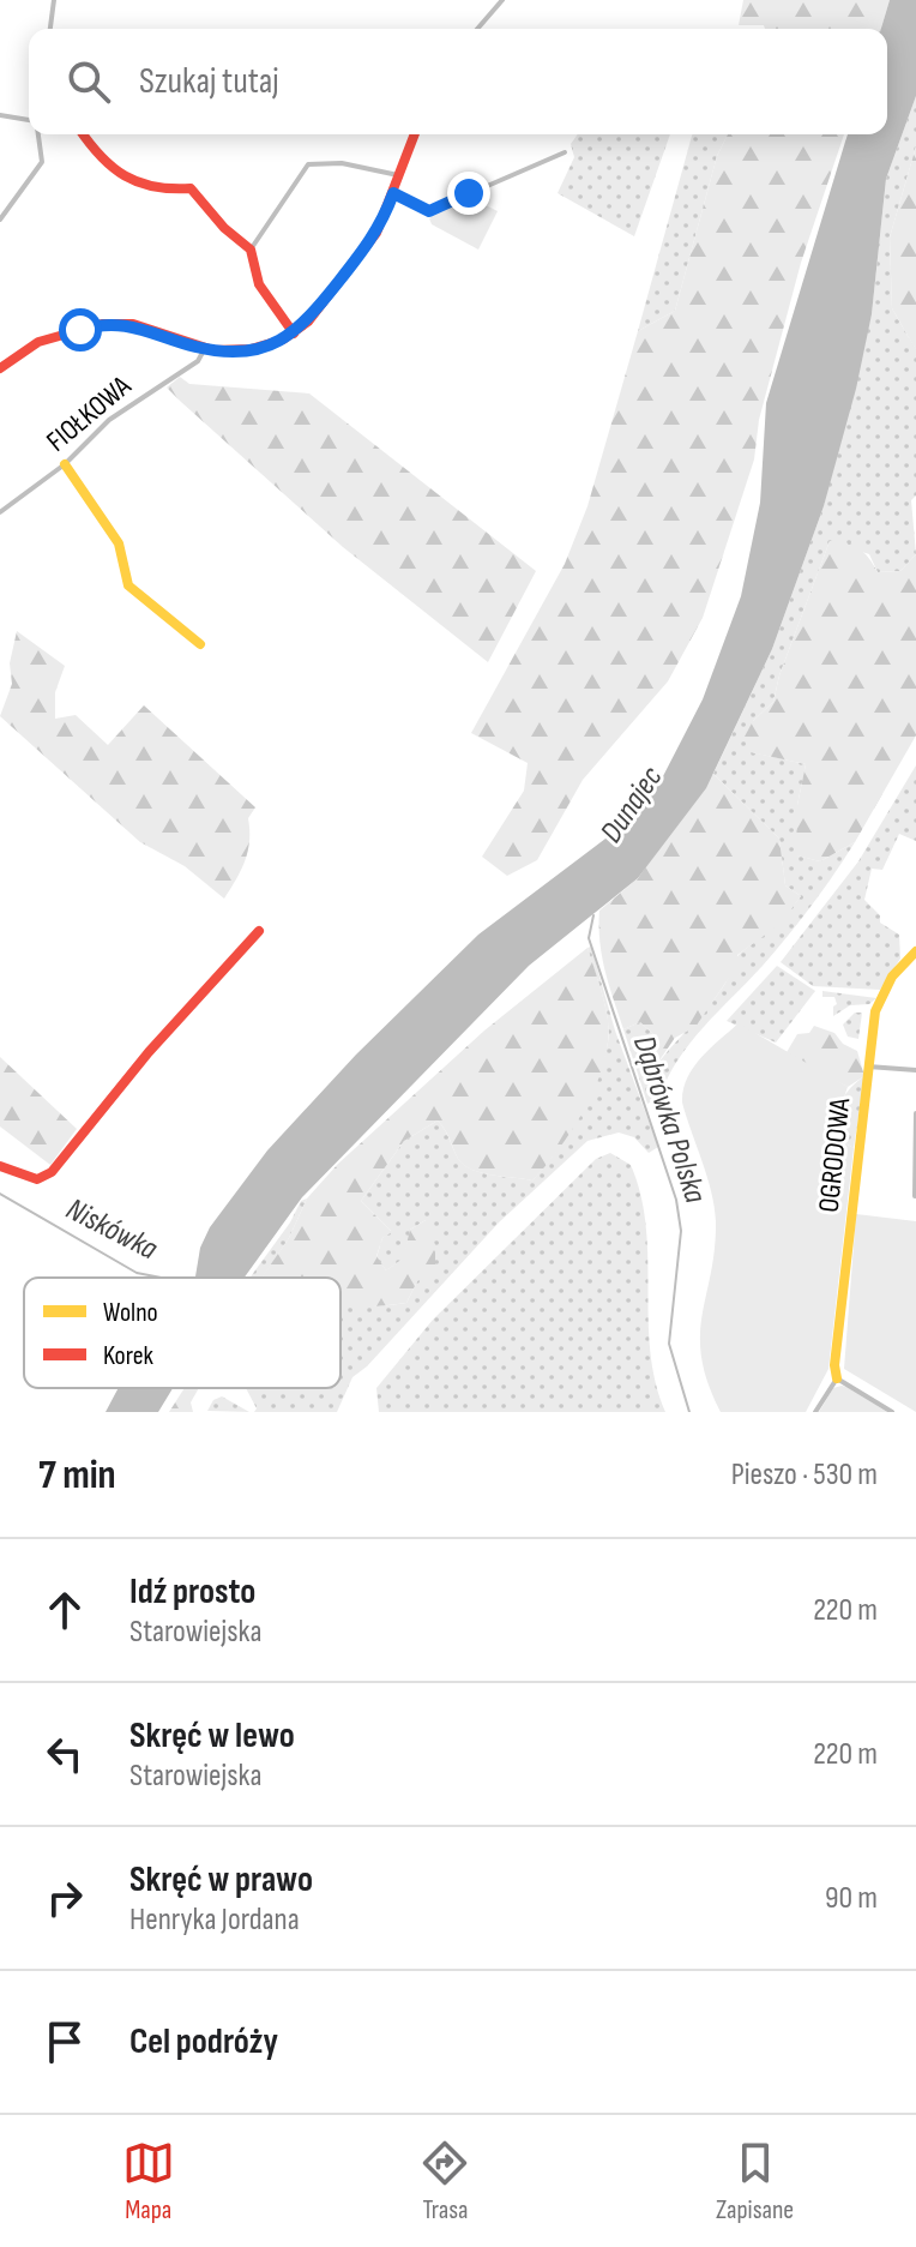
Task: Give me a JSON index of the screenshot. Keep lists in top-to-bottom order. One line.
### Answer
{"streets":{"street":["FIOŁKOWA","OGRODOWA"]},"water":["Dunajec","Dąbrówka Polska","Niskówka"],"legend":["Wolno","Korek"],"page":{"search":"Szukaj tutaj","heading":["7 min","Pieszo · 530 m"],"list":[["Idź prosto","Starowiejska","220 m"],["Skręć w lewo","Starowiejska","220 m"],["Skręć w prawo","Henryka Jordana","90 m"],"Cel podróży"],"nav":["Mapa","Trasa","Zapisane"]}}
